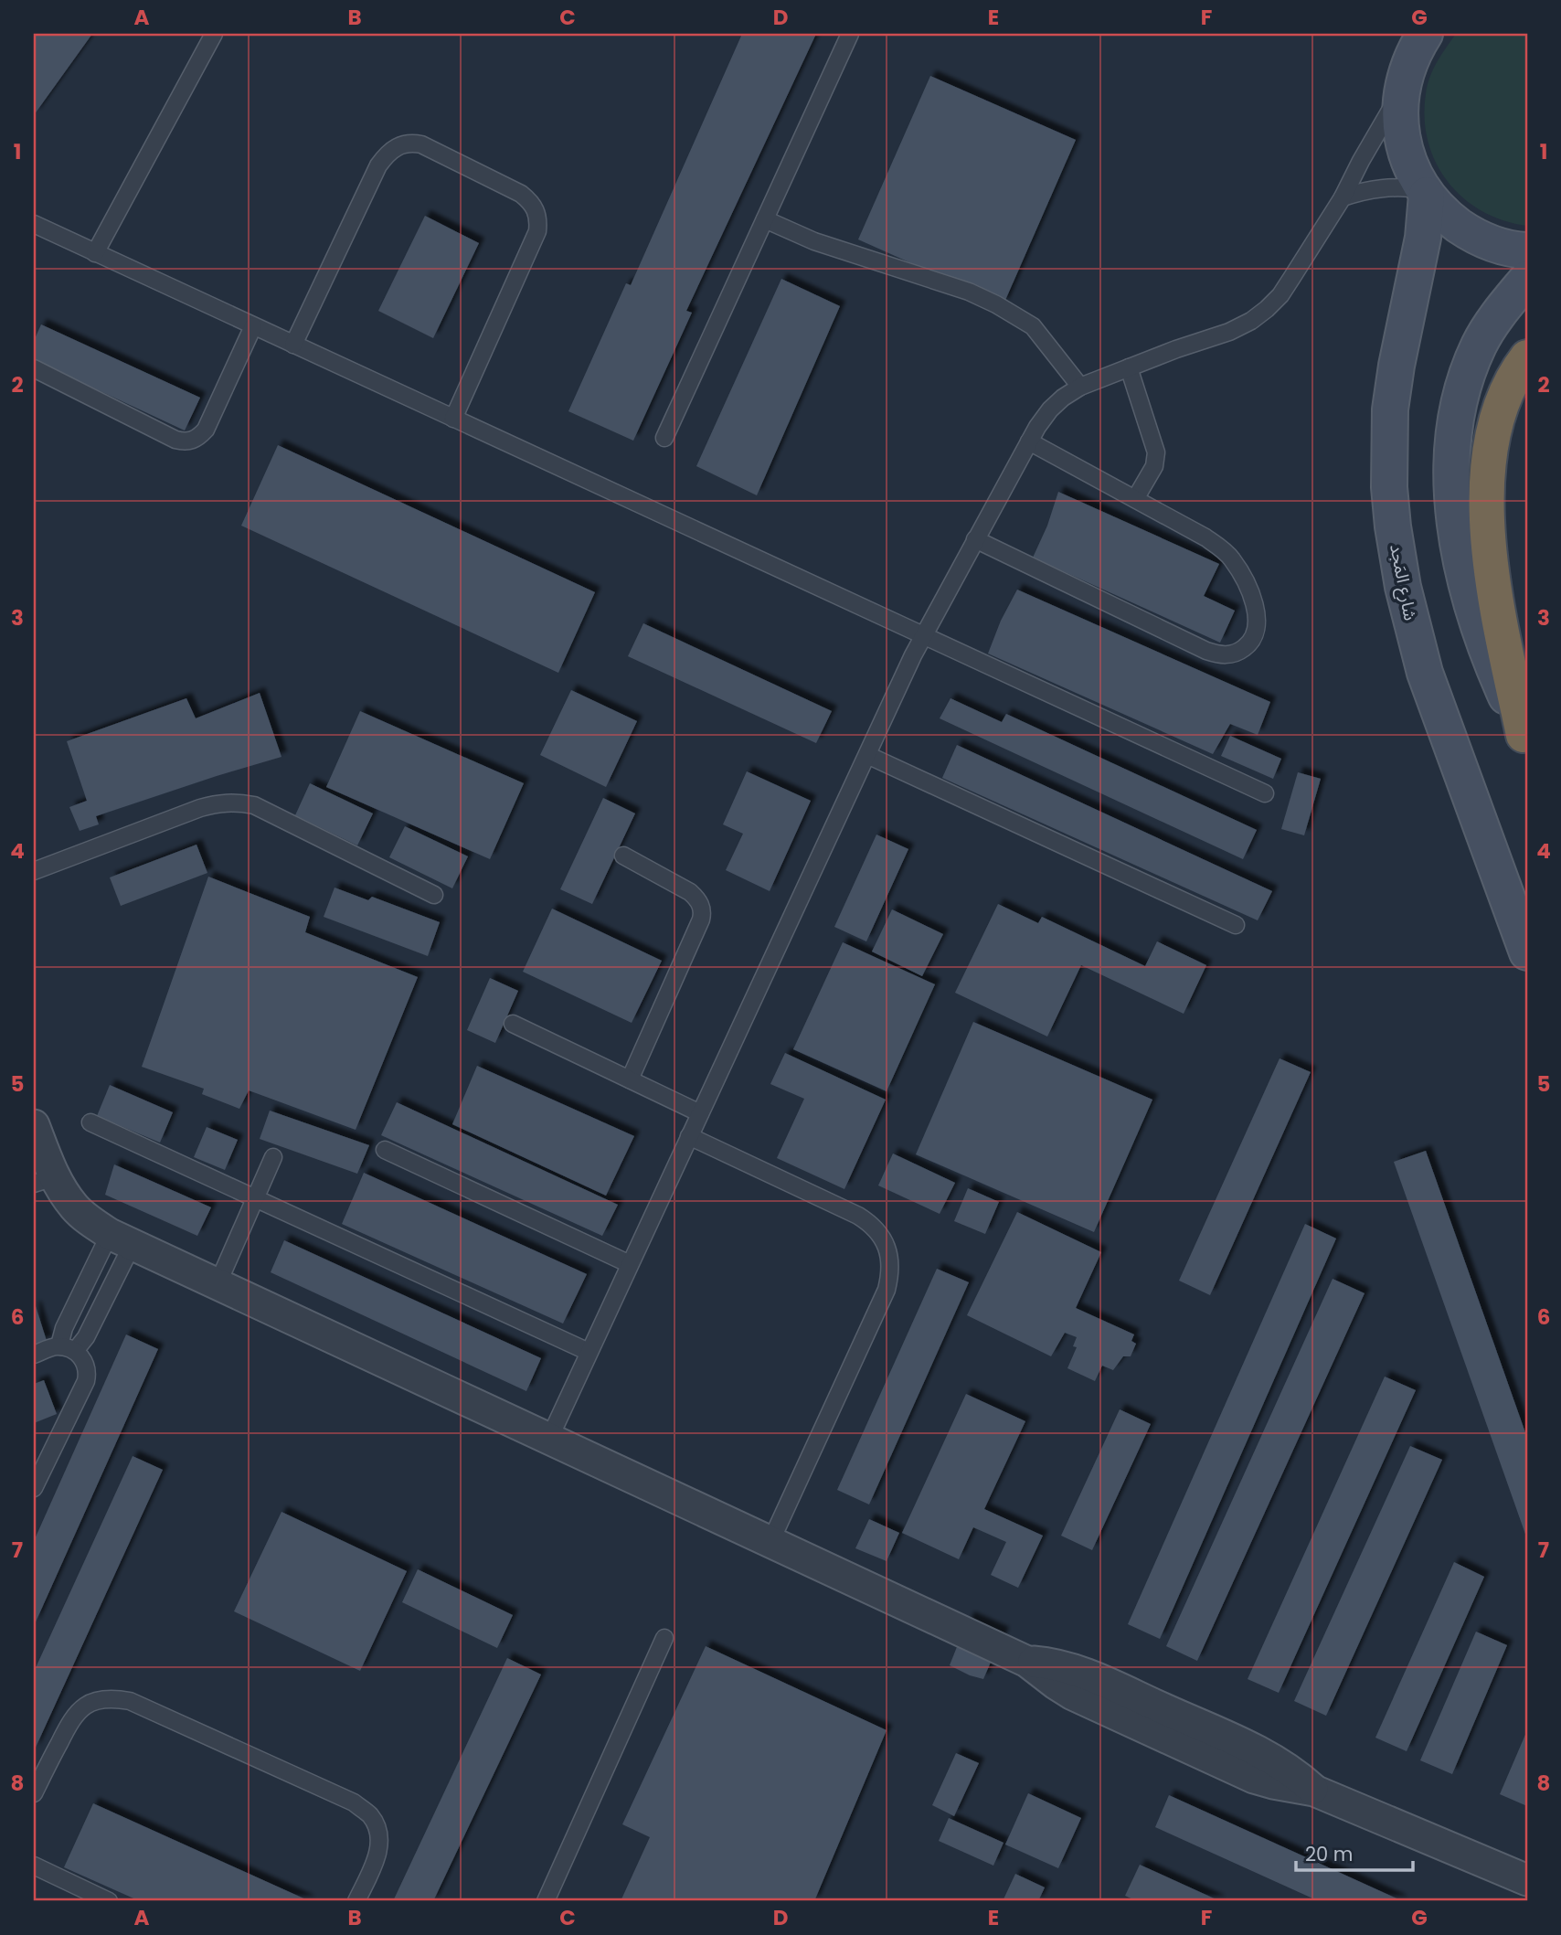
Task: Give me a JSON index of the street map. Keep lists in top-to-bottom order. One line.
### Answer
{"streets":{"street":["شارع المَجد"]},"scale_bar":"20 m","grid":{"columns":["A","B","C","D","E","F","G"],"rows":["1","2","3","4","5","6","7","8"]}}
